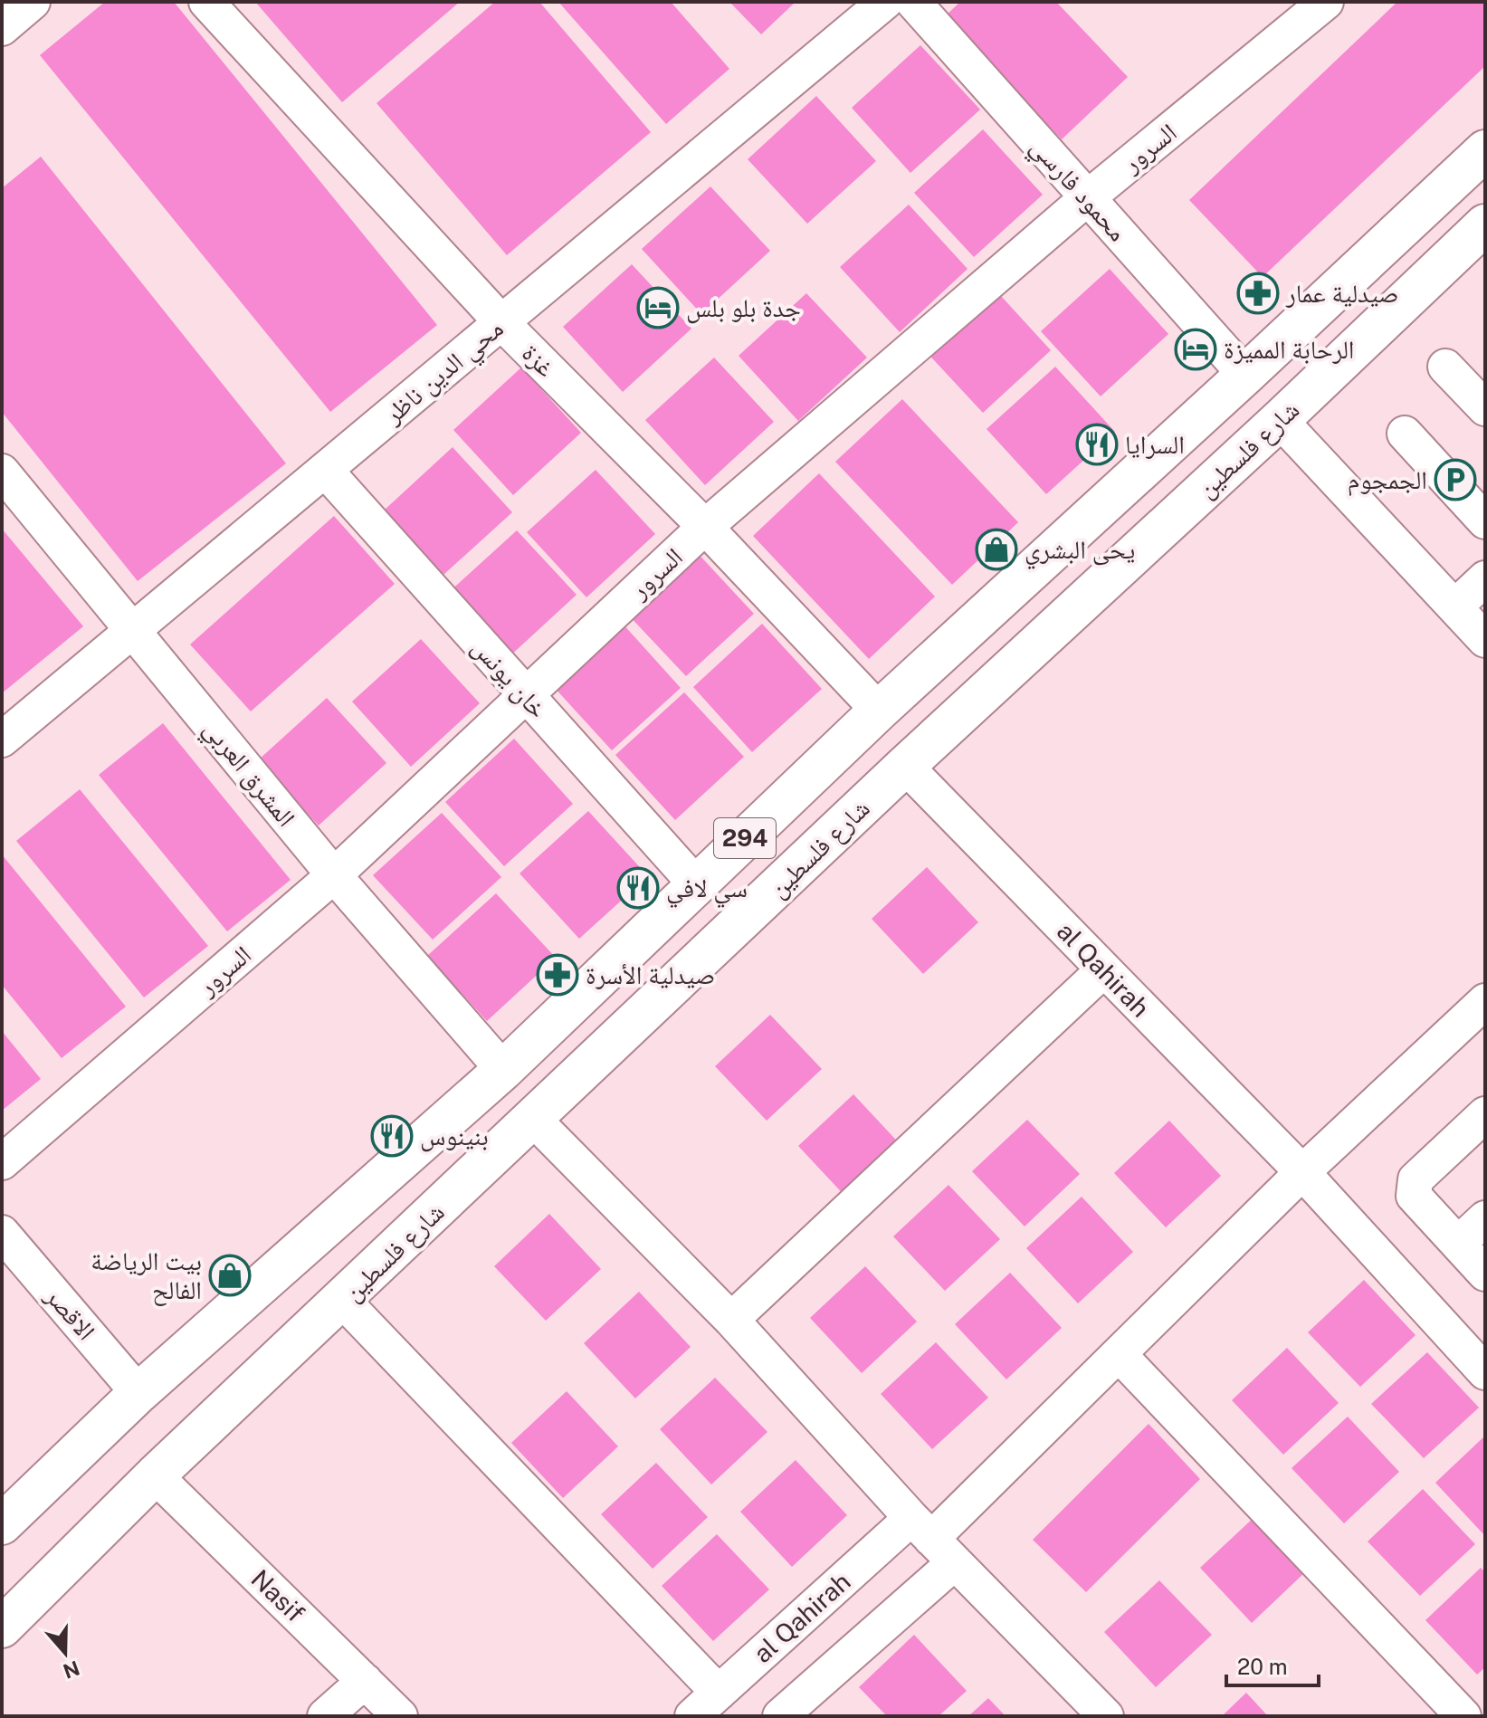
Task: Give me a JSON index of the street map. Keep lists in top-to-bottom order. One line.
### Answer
{"streets":{"main road":["شارع فلسطين","294"],"street":["السرور","محمود فارسي","غزة","محي الدين ناظر","خان يونس","المشرق العربي","al Qahirah","الاقصر","Nasif"]},"crossings":[["السرور","محمود فارسي"],["السرور","غزة"],["السرور","خان يونس"],["السرور","المشرق العربي"],["محمود فارسي","294"],["غزة","محي الدين ناظر"],["غزة","294"],["محي الدين ناظر","خان يونس"],["محي الدين ناظر","المشرق العربي"],["شارع فلسطين","al Qahirah"],["شارع فلسطين","Nasif"],["خان يونس","294"],["المشرق العربي","294"],["294","الاقصر"]],"places":{"pharmacy":["صيدلية عمار","صيدلية الأسرة"],"hotel":["جدة بلو بلس","الرحابة المميزة"],"restaurant":["السرايا","سي لافي","بنينوس"],"parking":["الجمجوم"],"shop":["يحى البشري","بيت الرياضة الفالح"]},"scale_bar":"20 m","north":"bottom"}
